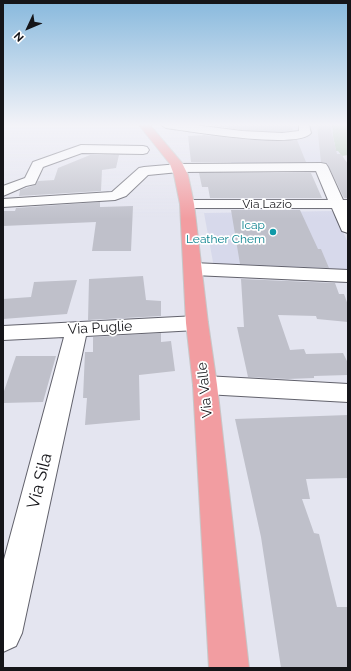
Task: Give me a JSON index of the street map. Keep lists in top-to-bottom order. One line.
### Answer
{"streets":{"main road":["Via Valle"],"street":["Via Lazio","Via Puglie","Via Sila"]},"crossings":[["Via Lazio","Via Valle"],["Via Puglie","Via Valle"],["Via Puglie","Via Sila"]],"places":["Icap Leather Chem"],"north":"bottom left"}
